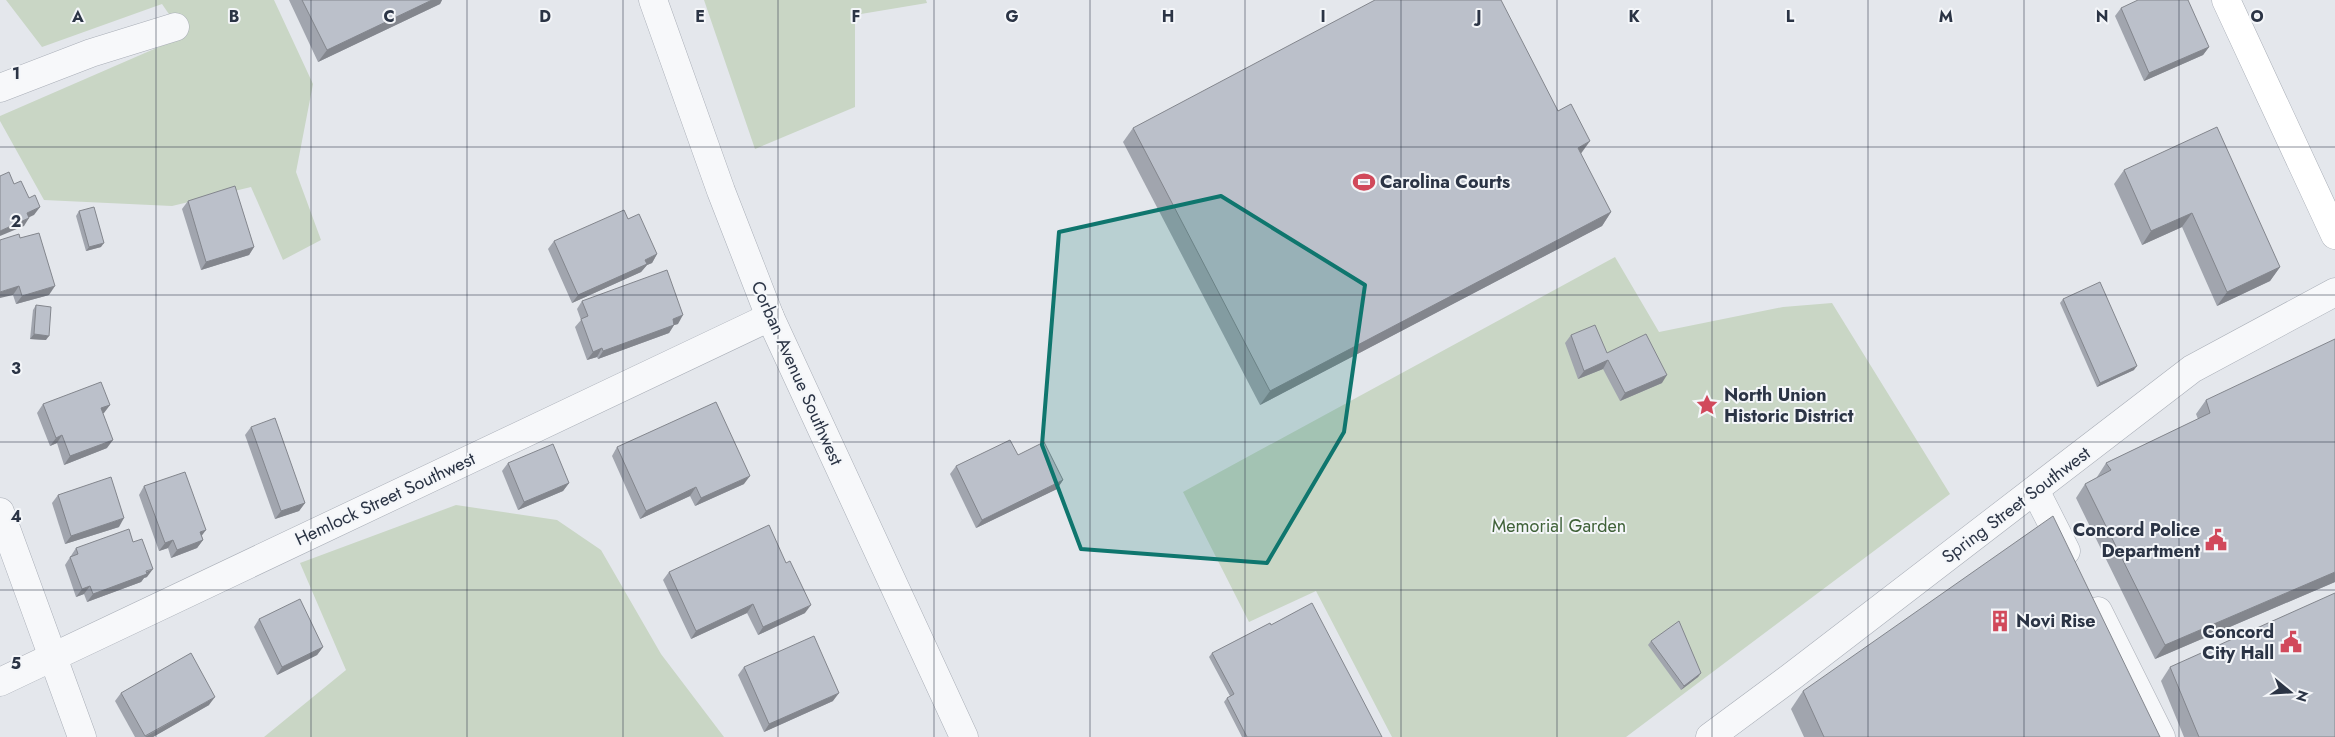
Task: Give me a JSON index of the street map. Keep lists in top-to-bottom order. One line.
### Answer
{"streets":{"street":["Corban Avenue Southwest","Hemlock Street Southwest","Spring Street Southwest"]},"crossings":[["Corban Avenue Southwest","Hemlock Street Southwest"]],"parks":["Memorial Garden"],"places":{"sports":["Carolina Courts"],"place":["North Union Historic District"],"public building":["Concord Police Department","Concord City Hall"],"building":["Novi Rise"]},"north":"right","grid":{"columns":["A","B","C","D","E","F","G","H","I","J","K","L","M","N","O"],"rows":["1","2","3","4","5"]}}
